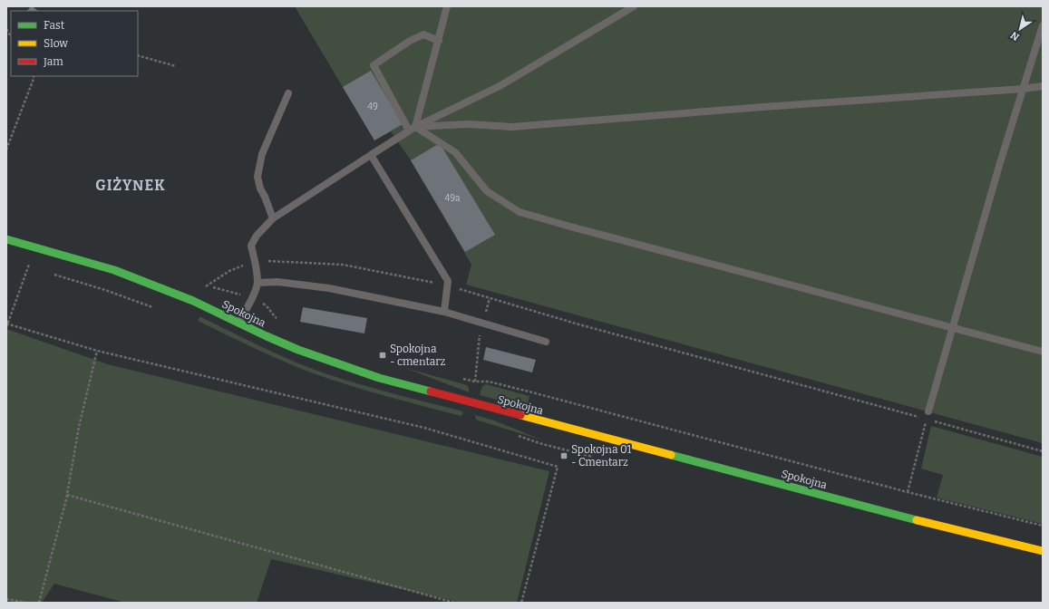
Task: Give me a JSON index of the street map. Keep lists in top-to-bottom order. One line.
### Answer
{"streets":{"street":["Spokojna"]},"districts":["GIŻYNEK"],"places":{"transit":["Spokojna - cmentarz","Spokojna 01 - Cmentarz"]},"house_numbers":["49","49a"],"legend":["Fast","Slow","Jam"],"north":"bottom left"}
